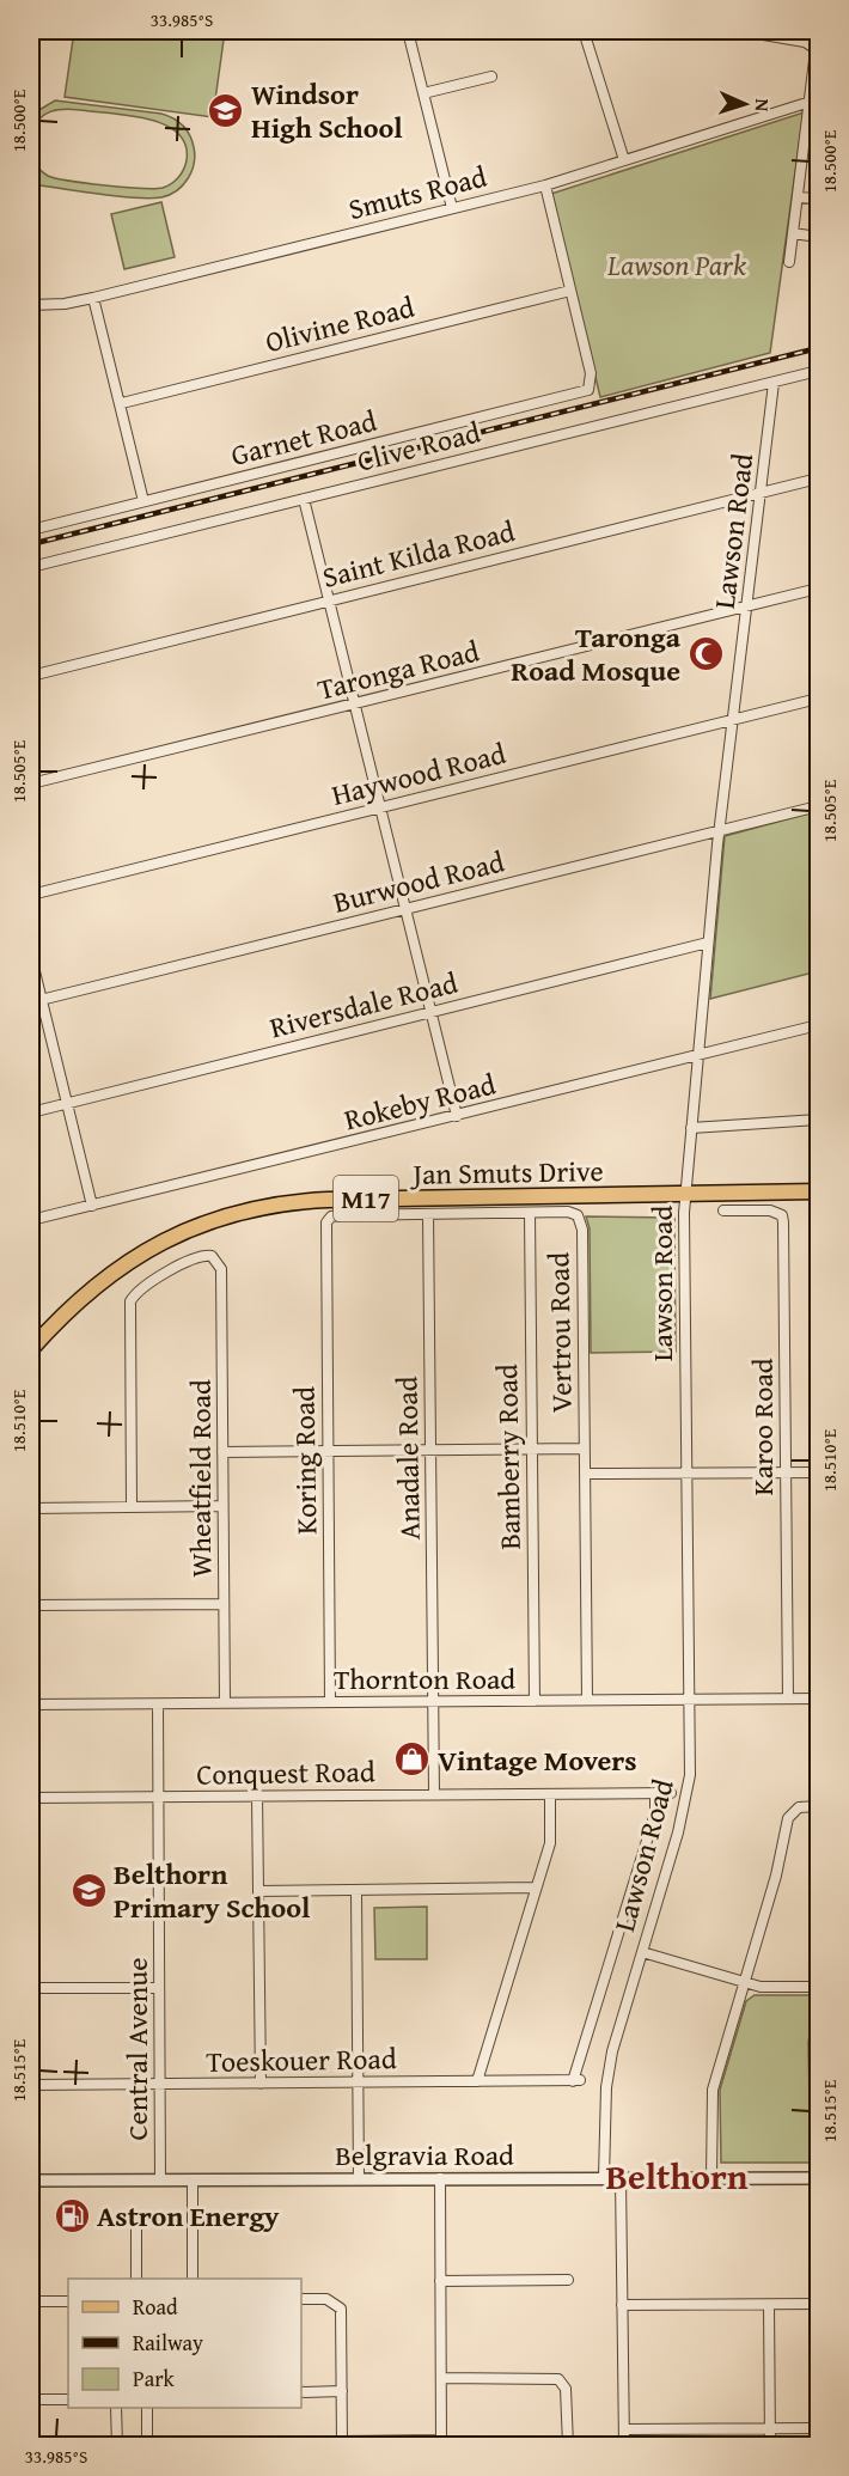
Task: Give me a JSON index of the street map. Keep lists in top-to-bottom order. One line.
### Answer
{"streets":{"main road":["Jan Smuts Drive","M17"],"street":["Smuts Road","Olivine Road","Garnet Road","Clive Road","Lawson Road","Saint Kilda Road","Taronga Road","Haywood Road","Burwood Road","Riversdale Road","Rokeby Road","Vertrou Road","Karoo Road","Bamberry Road","Anadale Road","Koring Road","Wheatfield Road","Thornton Road","Conquest Road","Central Avenue","Toeskouer Road","Belgravia Road"]},"crossings":[["Olivine Road","Garnet Road"],["Clive Road","Lawson Road"],["Lawson Road","Saint Kilda Road"],["Lawson Road","Taronga Road"],["Lawson Road","Haywood Road"],["Lawson Road","Burwood Road"],["Lawson Road","Riversdale Road"],["Lawson Road","Rokeby Road"],["Lawson Road","Jan Smuts Drive"],["Lawson Road","Thornton Road"],["Lawson Road","Belgravia Road"],["Vertrou Road","Bamberry Road"],["Vertrou Road","Anadale Road"],["Vertrou Road","Koring Road"],["Vertrou Road","Thornton Road"],["Karoo Road","Thornton Road"],["Bamberry Road","Thornton Road"],["Anadale Road","Thornton Road"],["Anadale Road","Conquest Road"],["Koring Road","Thornton Road"],["Wheatfield Road","Thornton Road"],["Thornton Road","Central Avenue"],["Conquest Road","Central Avenue"],["Conquest Road","Toeskouer Road"],["Central Avenue","Toeskouer Road"],["Central Avenue","Belgravia Road"]],"districts":["Belthorn"],"parks":["Lawson Park"],"places":{"school or university":["Windsor High School","Belthorn Primary School"],"mosque":["Taronga Road Mosque"],"shop":["Vintage Movers"],"fuel station":["Astron Energy"]},"legend":["Road","Railway","Park"],"north":"right","coordinates":["33.985°S","18.500°E","18.505°E","18.510°E","18.515°E"]}
